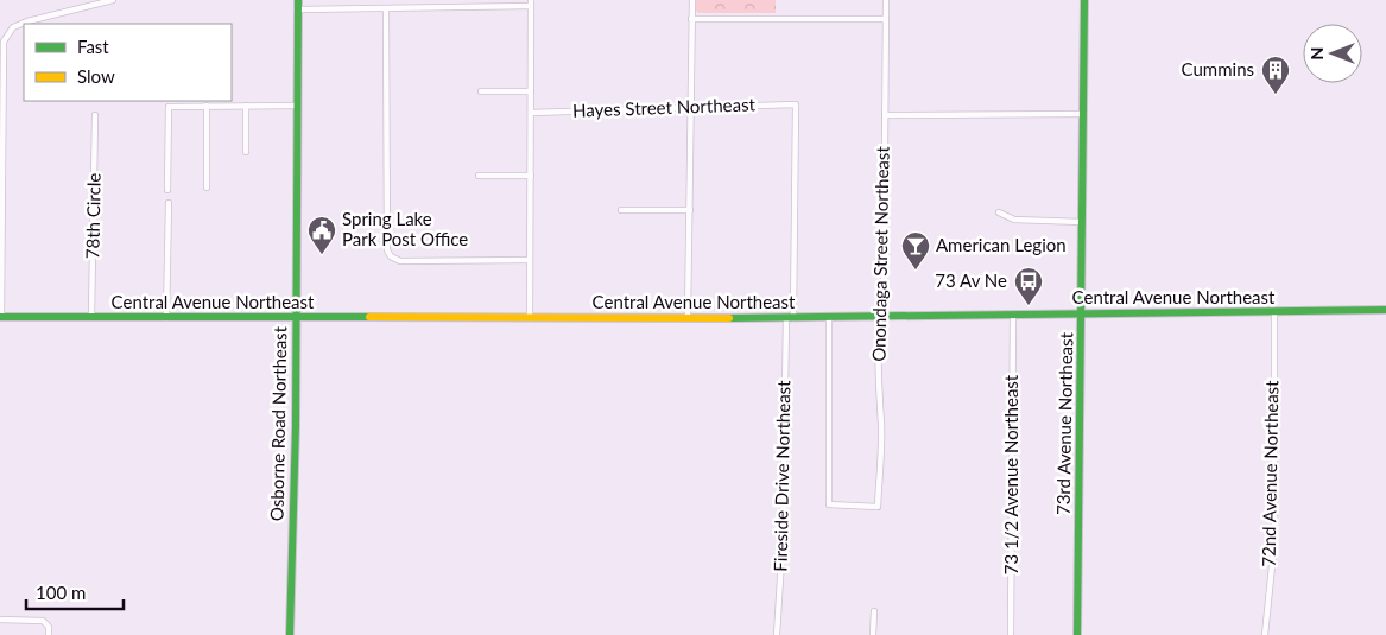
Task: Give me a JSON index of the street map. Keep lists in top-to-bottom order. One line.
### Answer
{"streets":{"street":["Hayes Street Northeast","78th Circle","Onondaga Street Northeast","Central Avenue Northeast","Osborne Road Northeast","73rd Avenue Northeast","72nd Avenue Northeast","73 1/2 Avenue Northeast","Fireside Drive Northeast"]},"crossings":[["Hayes Street Northeast","Fireside Drive Northeast"],["78th Circle","Central Avenue Northeast"],["Onondaga Street Northeast","Central Avenue Northeast"],["Central Avenue Northeast","Osborne Road Northeast"],["Central Avenue Northeast","73rd Avenue Northeast"],["Central Avenue Northeast","72nd Avenue Northeast"],["Central Avenue Northeast","73 1/2 Avenue Northeast"],["Central Avenue Northeast","Fireside Drive Northeast"]],"places":{"building":["Cummins"],"public building":["Spring Lake Park Post Office"],"bar":["American Legion"],"bus stop":["73 Av Ne"]},"legend":["Fast","Slow"],"scale_bar":"100 m","north":"left"}
